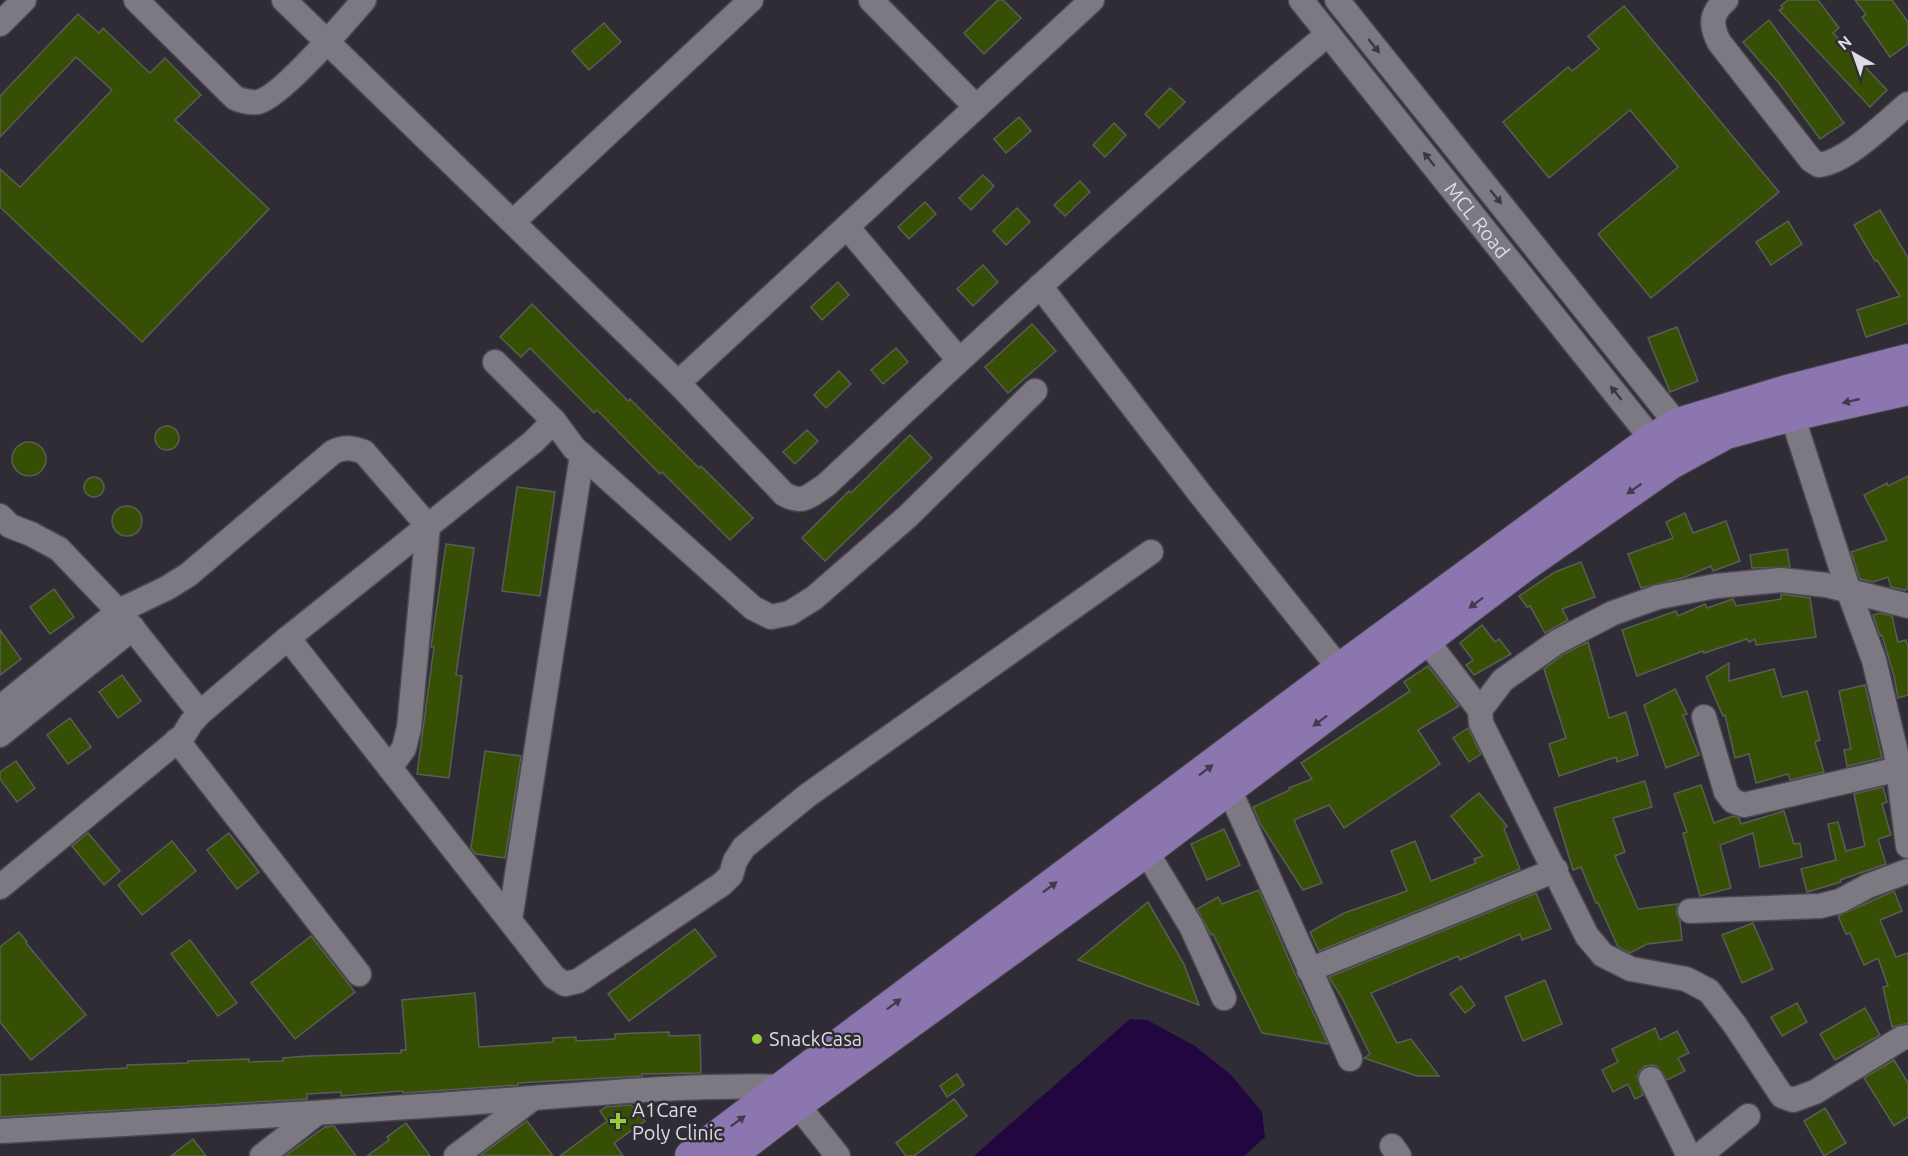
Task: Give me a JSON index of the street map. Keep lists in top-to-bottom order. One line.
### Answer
{"streets":{"street":["MCL Road"]},"places":{"other":["SnackCasa"],"health":["A1Care Poly Clinic"]},"north":"top left"}
